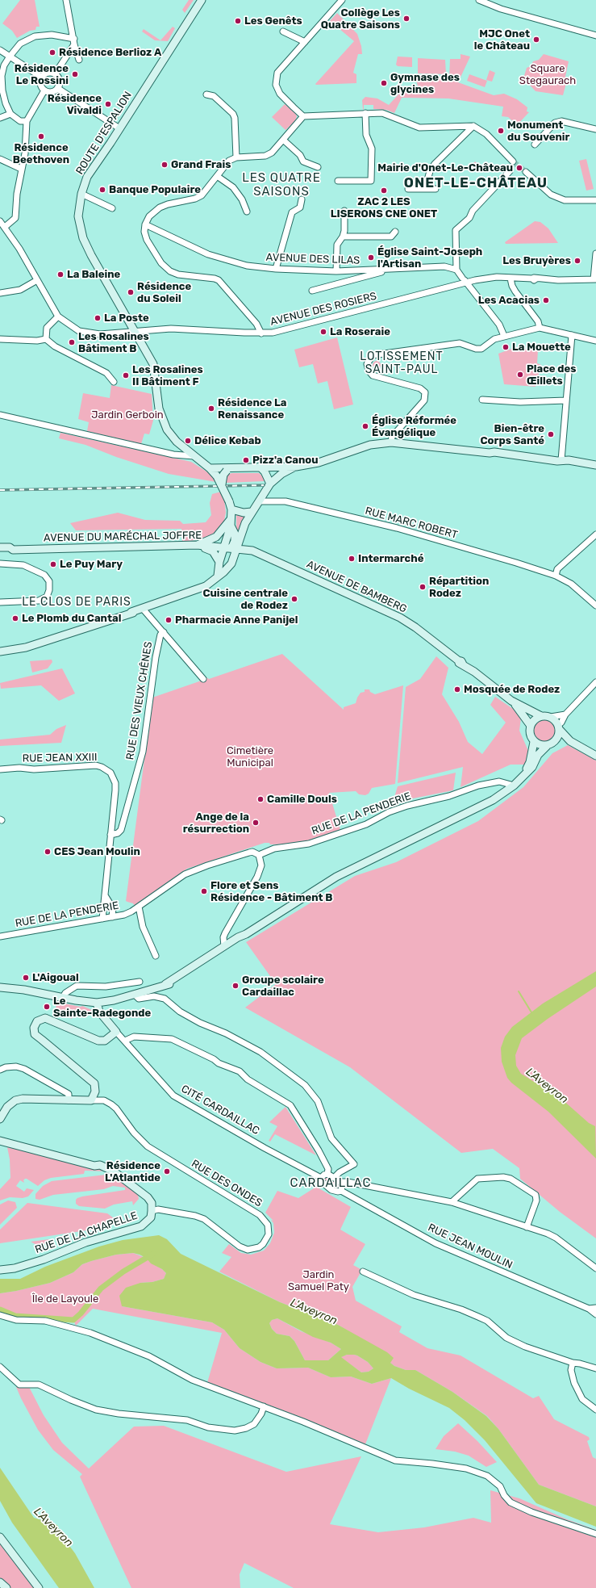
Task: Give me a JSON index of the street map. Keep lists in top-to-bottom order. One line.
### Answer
{"streets":{"main road":["ROUTE D'ESPALION","AVENUE DU MARÉCHAL JOFFRE","AVENUE DE BAMBERG","CITÉ CARDAILLAC","RUE DE LA CHAPELLE"],"street":["AVENUE DES LILAS","AVENUE DES ROSIERS","RUE MARC ROBERT","RUE DES VIEUX CHÊNES","RUE JEAN XXIII","RUE DE LA PENDERIE","RUE DES ONDES","RUE JEAN MOULIN"]},"crossings":[["ROUTE D'ESPALION","AVENUE DES ROSIERS"],["ROUTE D'ESPALION","RUE MARC ROBERT"],["AVENUE DU MARÉCHAL JOFFRE","AVENUE DE BAMBERG"],["RUE DES VIEUX CHÊNES","RUE JEAN XXIII"],["RUE JEAN XXIII","RUE DE LA PENDERIE"],["CITÉ CARDAILLAC","RUE JEAN MOULIN"],["RUE DES ONDES","RUE DE LA CHAPELLE"]],"districts":["LES QUATRE SAISONS","ONET-LE-CHÂTEAU","LOTISSEMENT SAINT-PAUL","LE CLOS DE PARIS","CARDAILLAC"],"water":["L'Aveyron"],"parks":["Square Stegaurach","Jardin Gerboin","Cimetière Municipal","Jardin Samuel Paty","Île de Layoule"],"places":["Collège Les Quatre Saisons","Les Genêts","MJC Onet le Château","Résidence Berlioz A","Résidence Le Rossini","Gymnase des glycines","Résidence Vivaldi","Monument du Souvenir","Résidence Beethoven","Grand Frais","Mairie d'Onet-Le-Château","Banque Populaire","ZAC 2 LES LISERONS CNE ONET","Église Saint-Joseph l'Artisan","Les Bruyères","La Baleine","Résidence du Soleil","Les Acacias","La Poste","La Roseraie","Les Rosalines Bâtiment B","La Mouette","Place des Œillets","Les Rosalines II Bâtiment F","Résidence La Renaissance","Église Réformée Évangélique","Bien-être Corps Santé","Délice Kebab","Pizz'a Canou","Intermarché","Le Puy Mary","Répartition Rodez","Cuisine centrale de Rodez","Le Plomb du Cantal","Pharmacie Anne Panijel","Mosquée de Rodez","Camille Douls","Ange de la résurrection","CES Jean Moulin","Flore et Sens Résidence - Bâtiment B","L'Aigoual","Groupe scolaire Cardaillac","Le Sainte-Radegonde","Résidence L'Atlantide"]}
